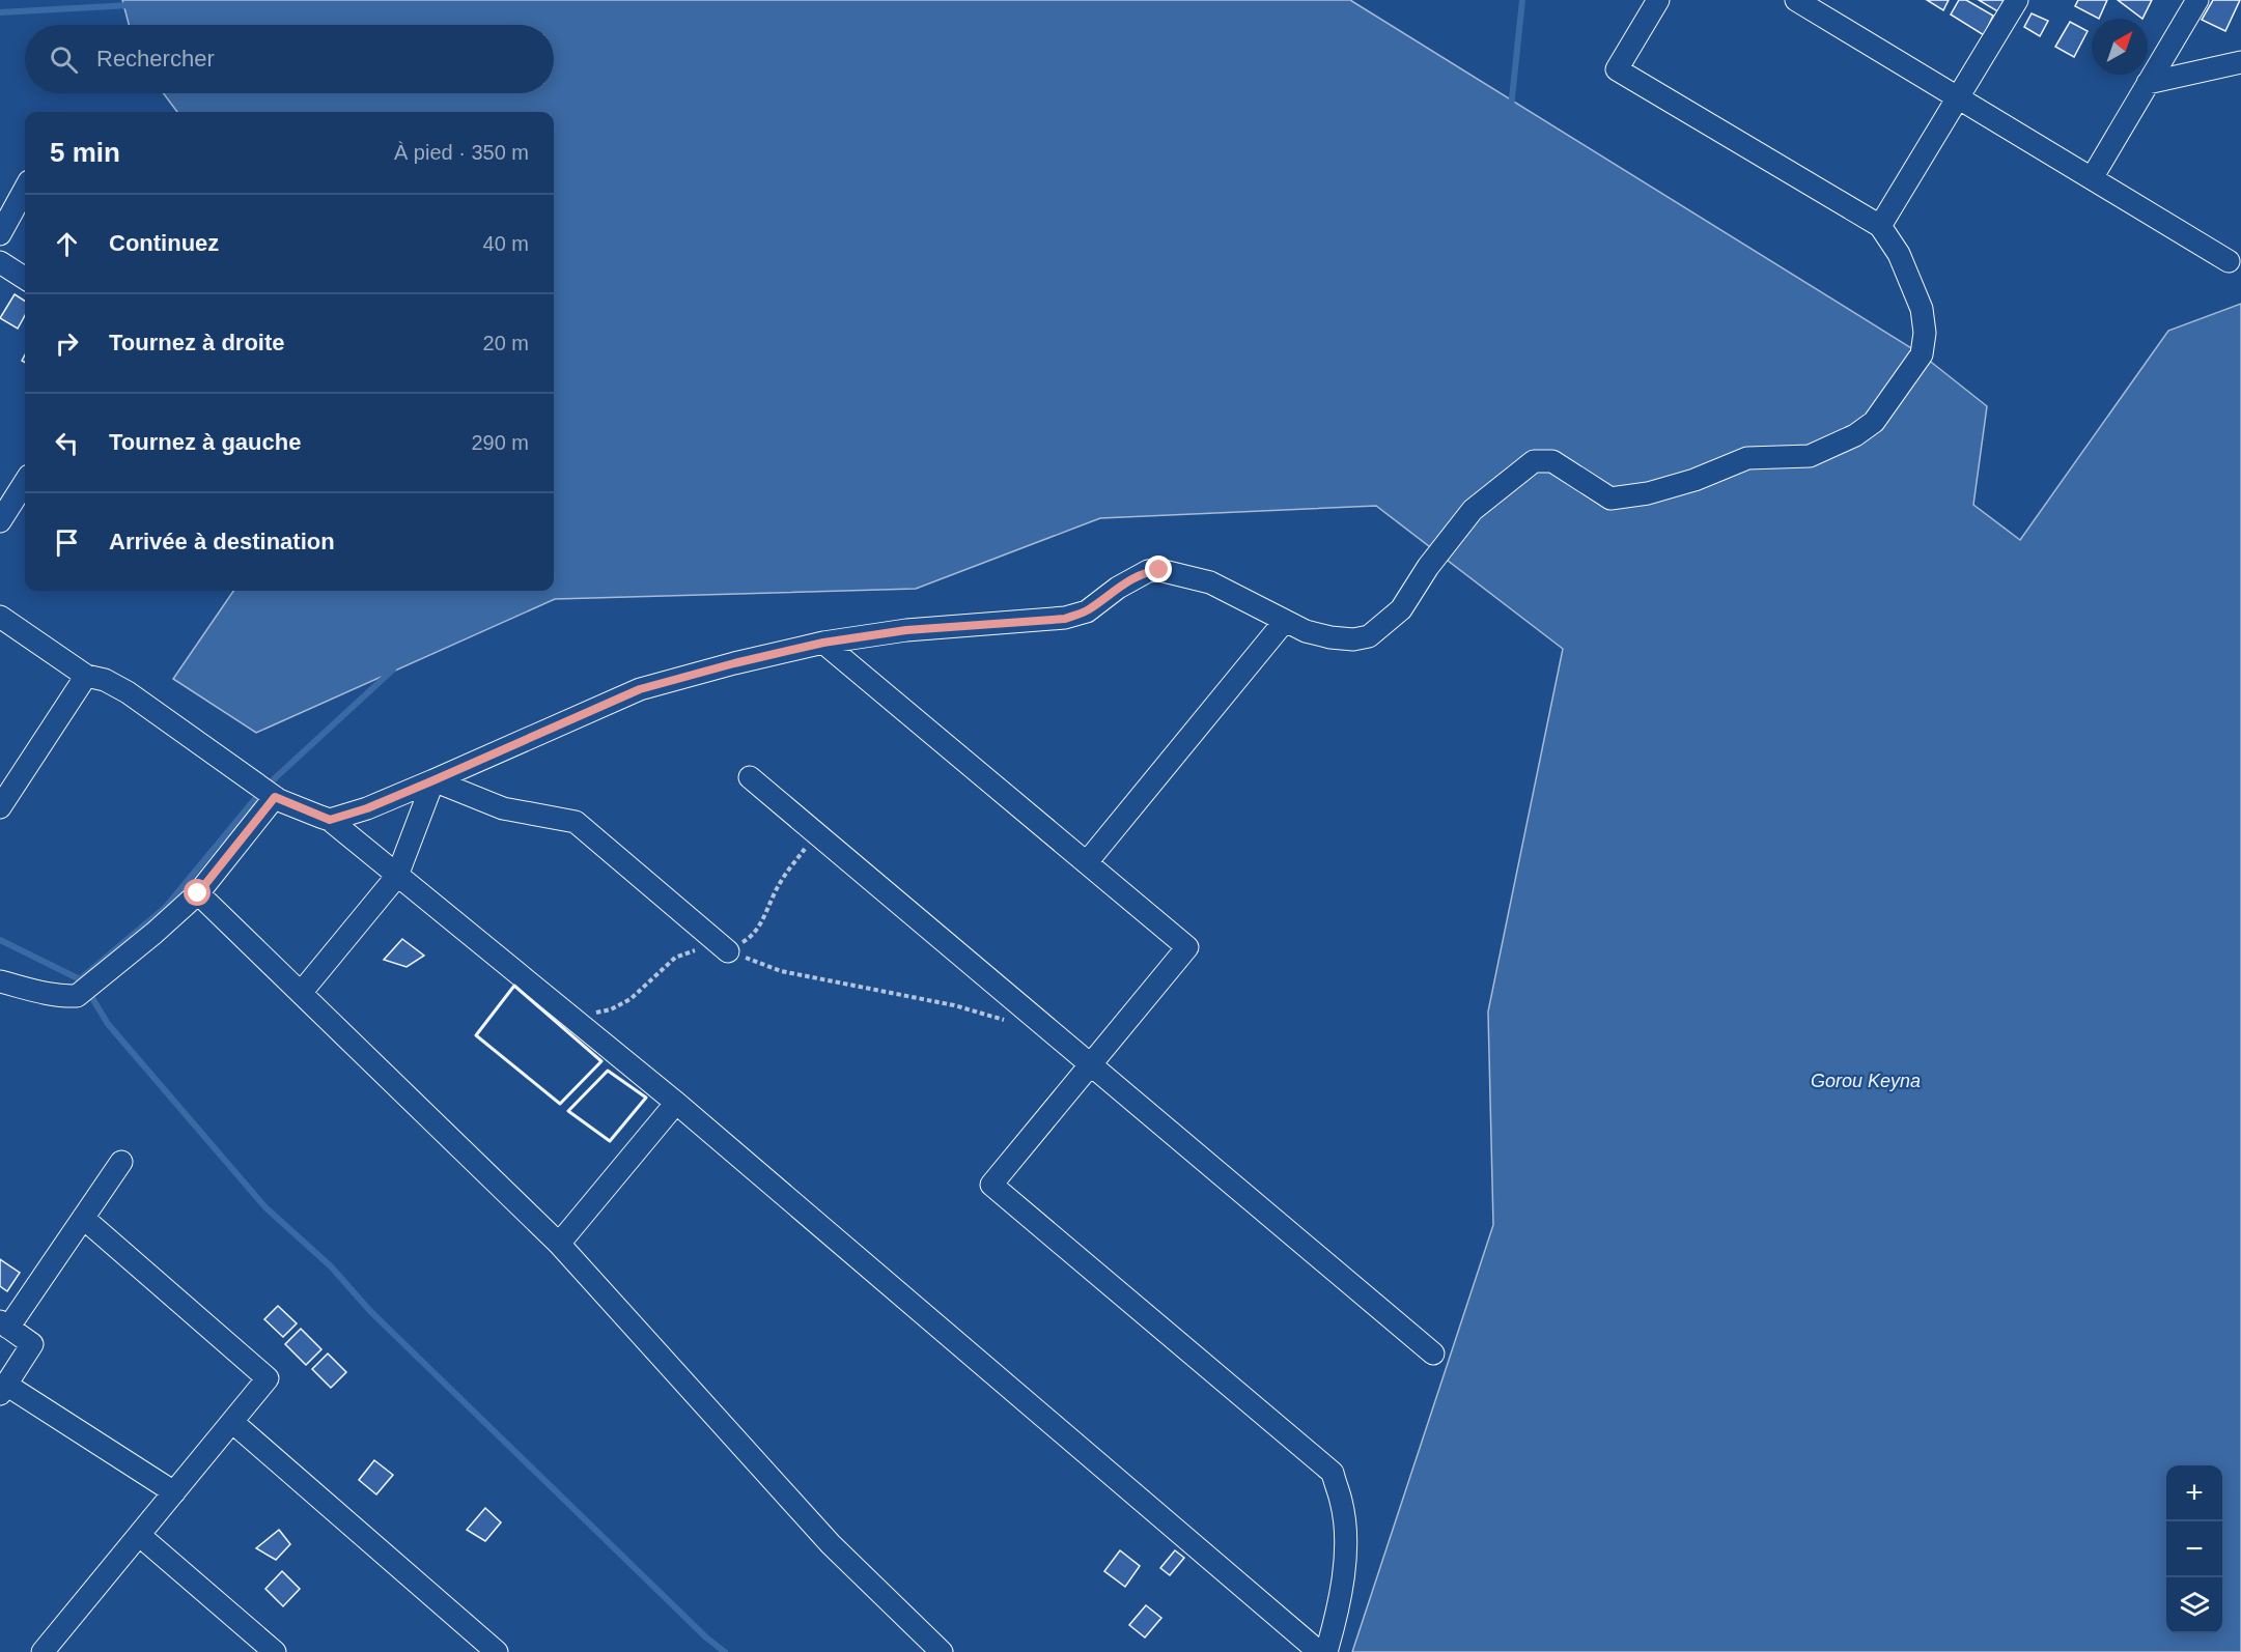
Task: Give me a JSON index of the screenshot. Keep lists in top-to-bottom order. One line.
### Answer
{"water":["Gorou Keyna"],"north":"top right","page":{"search":"Rechercher","heading":["5 min","À pied · 350 m"],"list":[["Continuez","40 m"],["Tournez à droite","20 m"],["Tournez à gauche","290 m"],"Arrivée à destination"],"map_buttons":["+","−"]}}
